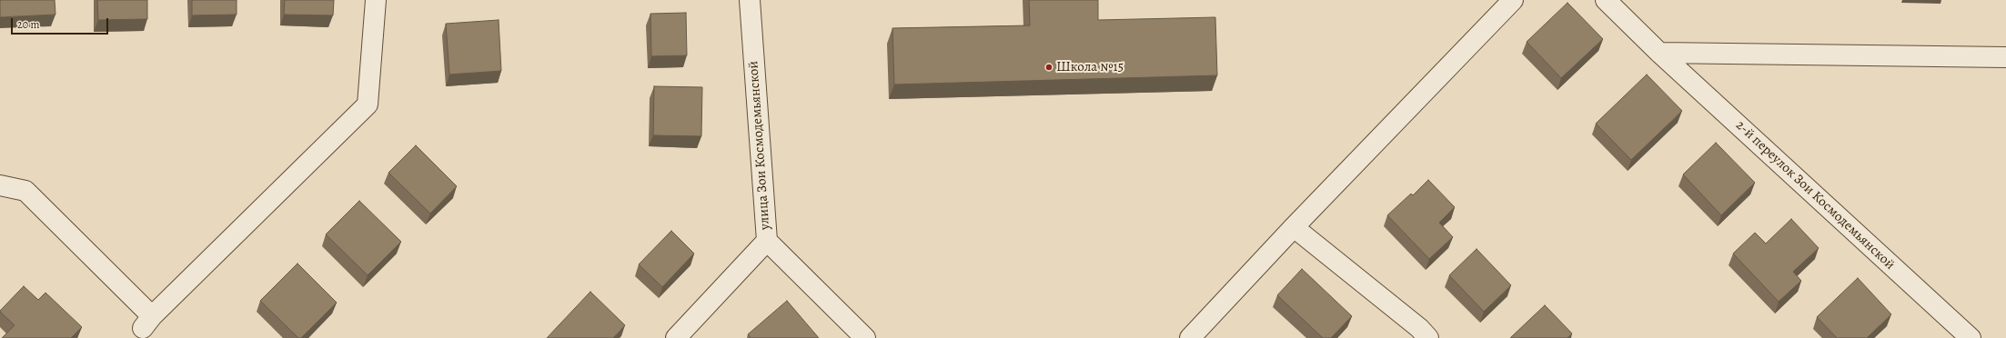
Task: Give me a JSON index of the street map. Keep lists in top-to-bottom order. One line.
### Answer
{"streets":{"street":["улица Зои Космодемьянской","2-й переулок Зои Космодемьянской"]},"places":["Школа №15"],"scale_bar":"20 m"}
